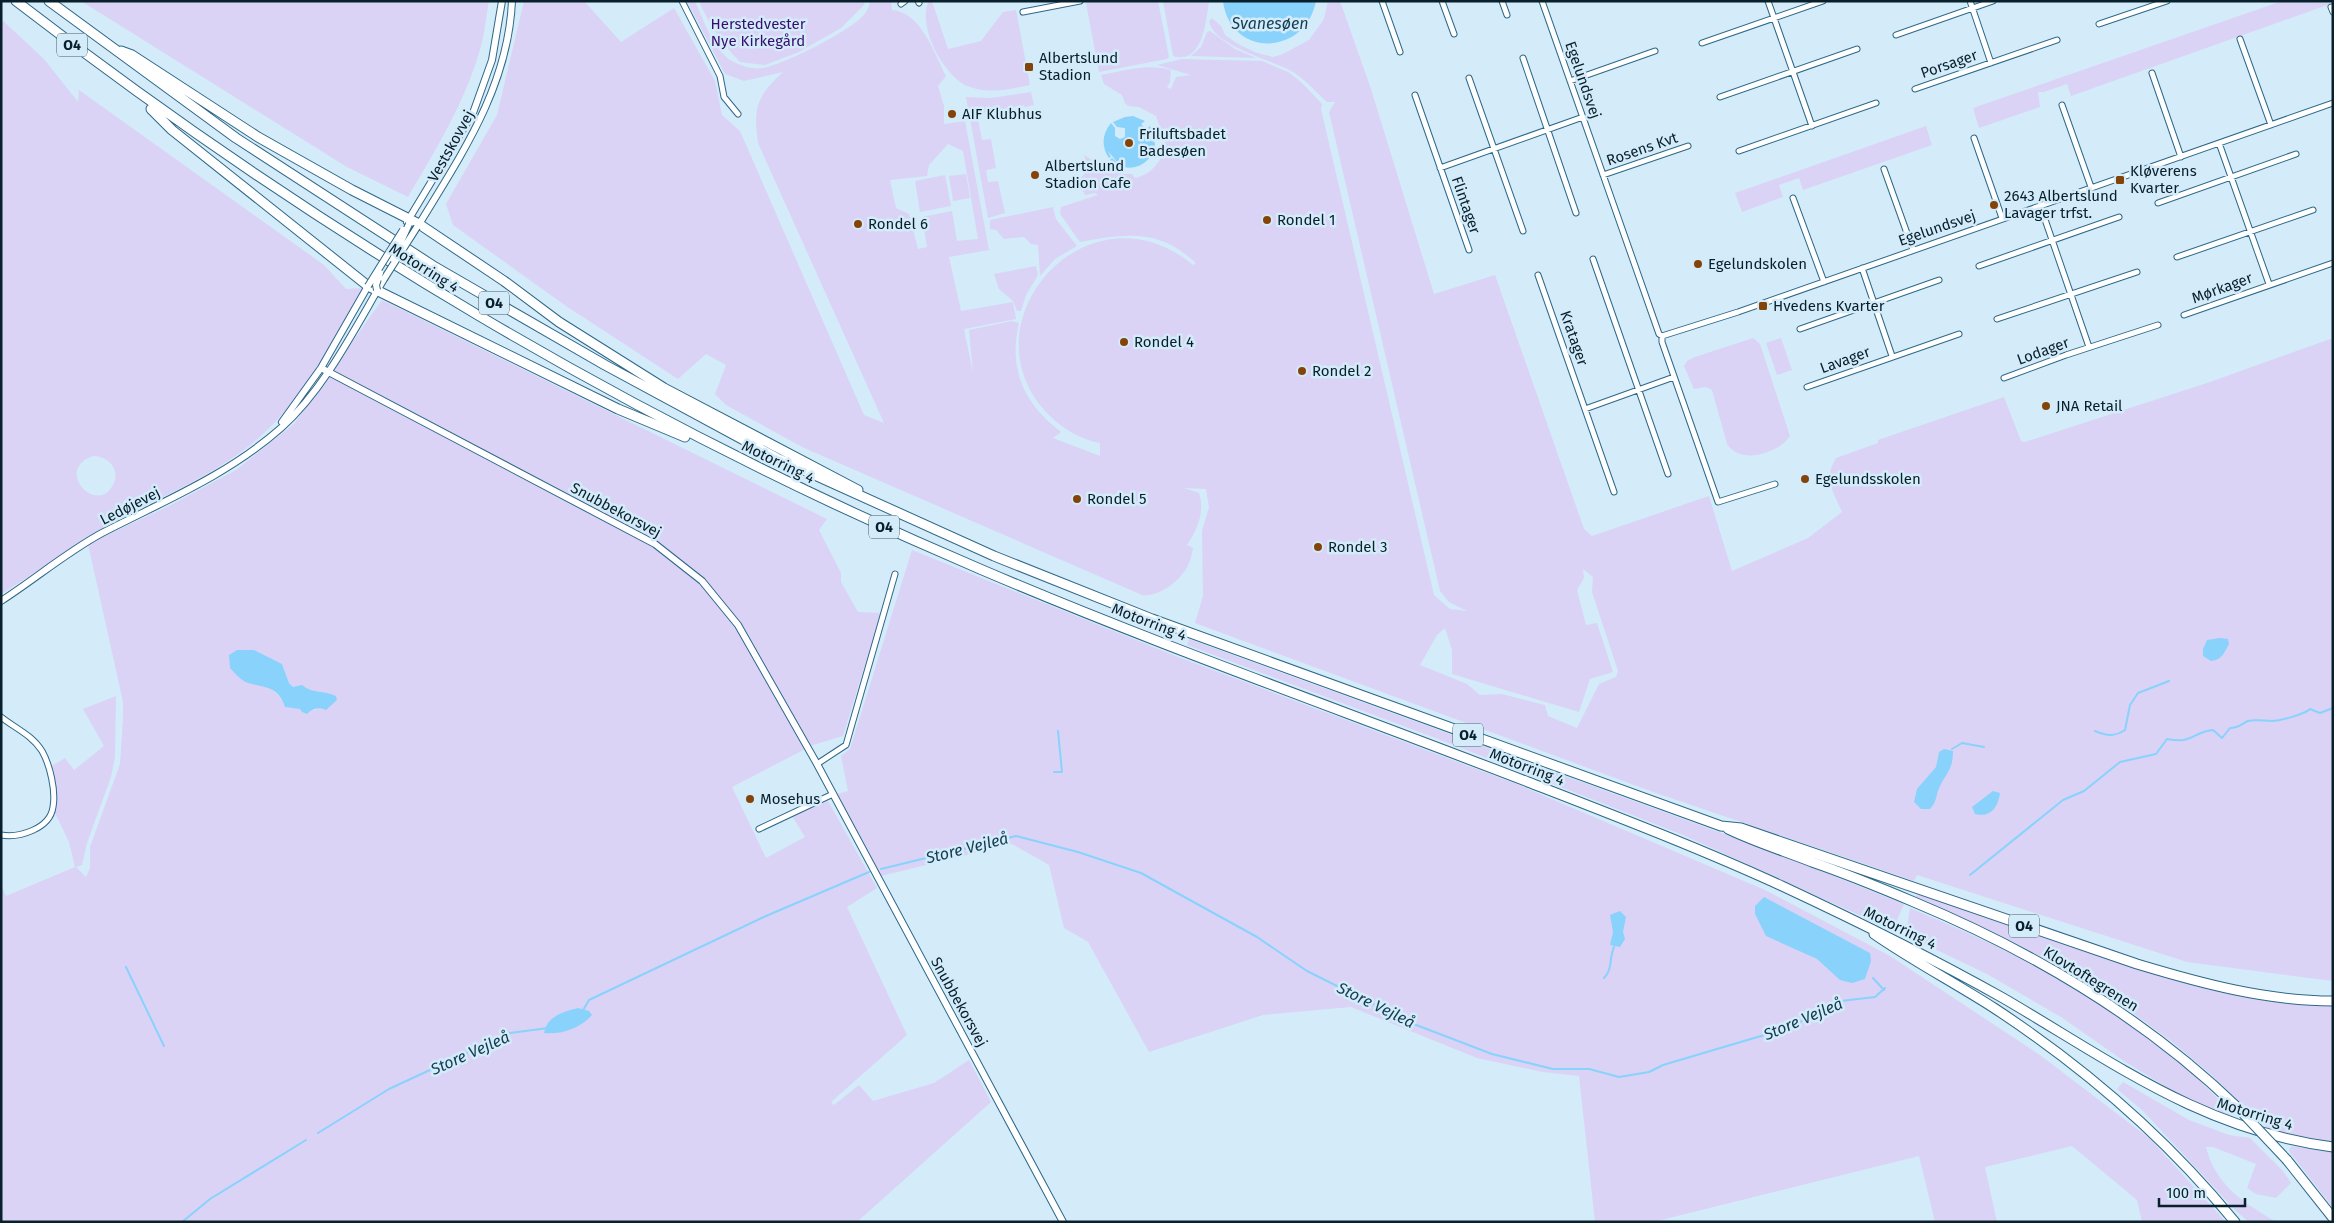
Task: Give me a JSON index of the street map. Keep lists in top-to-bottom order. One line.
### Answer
{"streets":{"highway":["O4","Motorring 4","Klovtoftegrenen"],"street":["Porsager","Egelundsvej","Vestskovvej","Rosens Kvt","Flintager","Mørkager","Kratager","Lodager","Lavager","Ledøjevej","Snubbekorsvej"]},"crossings":[["O4","Vestskovvej"],["O4","Motorring 4"],["O4","Ledøjevej"],["Egelundsvej","Rosens Kvt"],["Egelundsvej","Flintager"],["Egelundsvej","Mørkager"],["Egelundsvej","Lodager"],["Egelundsvej","Lavager"],["Vestskovvej","Ledøjevej"],["Motorring 4","Klovtoftegrenen"],["Ledøjevej","Snubbekorsvej"]],"water":["Svanesøen","Store Vejleå"],"parks":["Herstedvester Nye Kirkegård"],"places":{"transit":["Albertslund Stadion","Kløverens Kvarter","Hvedens Kvarter"],"other":["AIF Klubhus","Friluftsbadet Badesøen","Albertslund Stadion Cafe","2643 Albertslund Lavager trfst.","Rondel 1","Rondel 6","Egelundskolen","Rondel 4","Rondel 2","JNA Retail","Egelundsskolen","Rondel 5","Rondel 3","Mosehus"]},"scale_bar":"100 m"}
